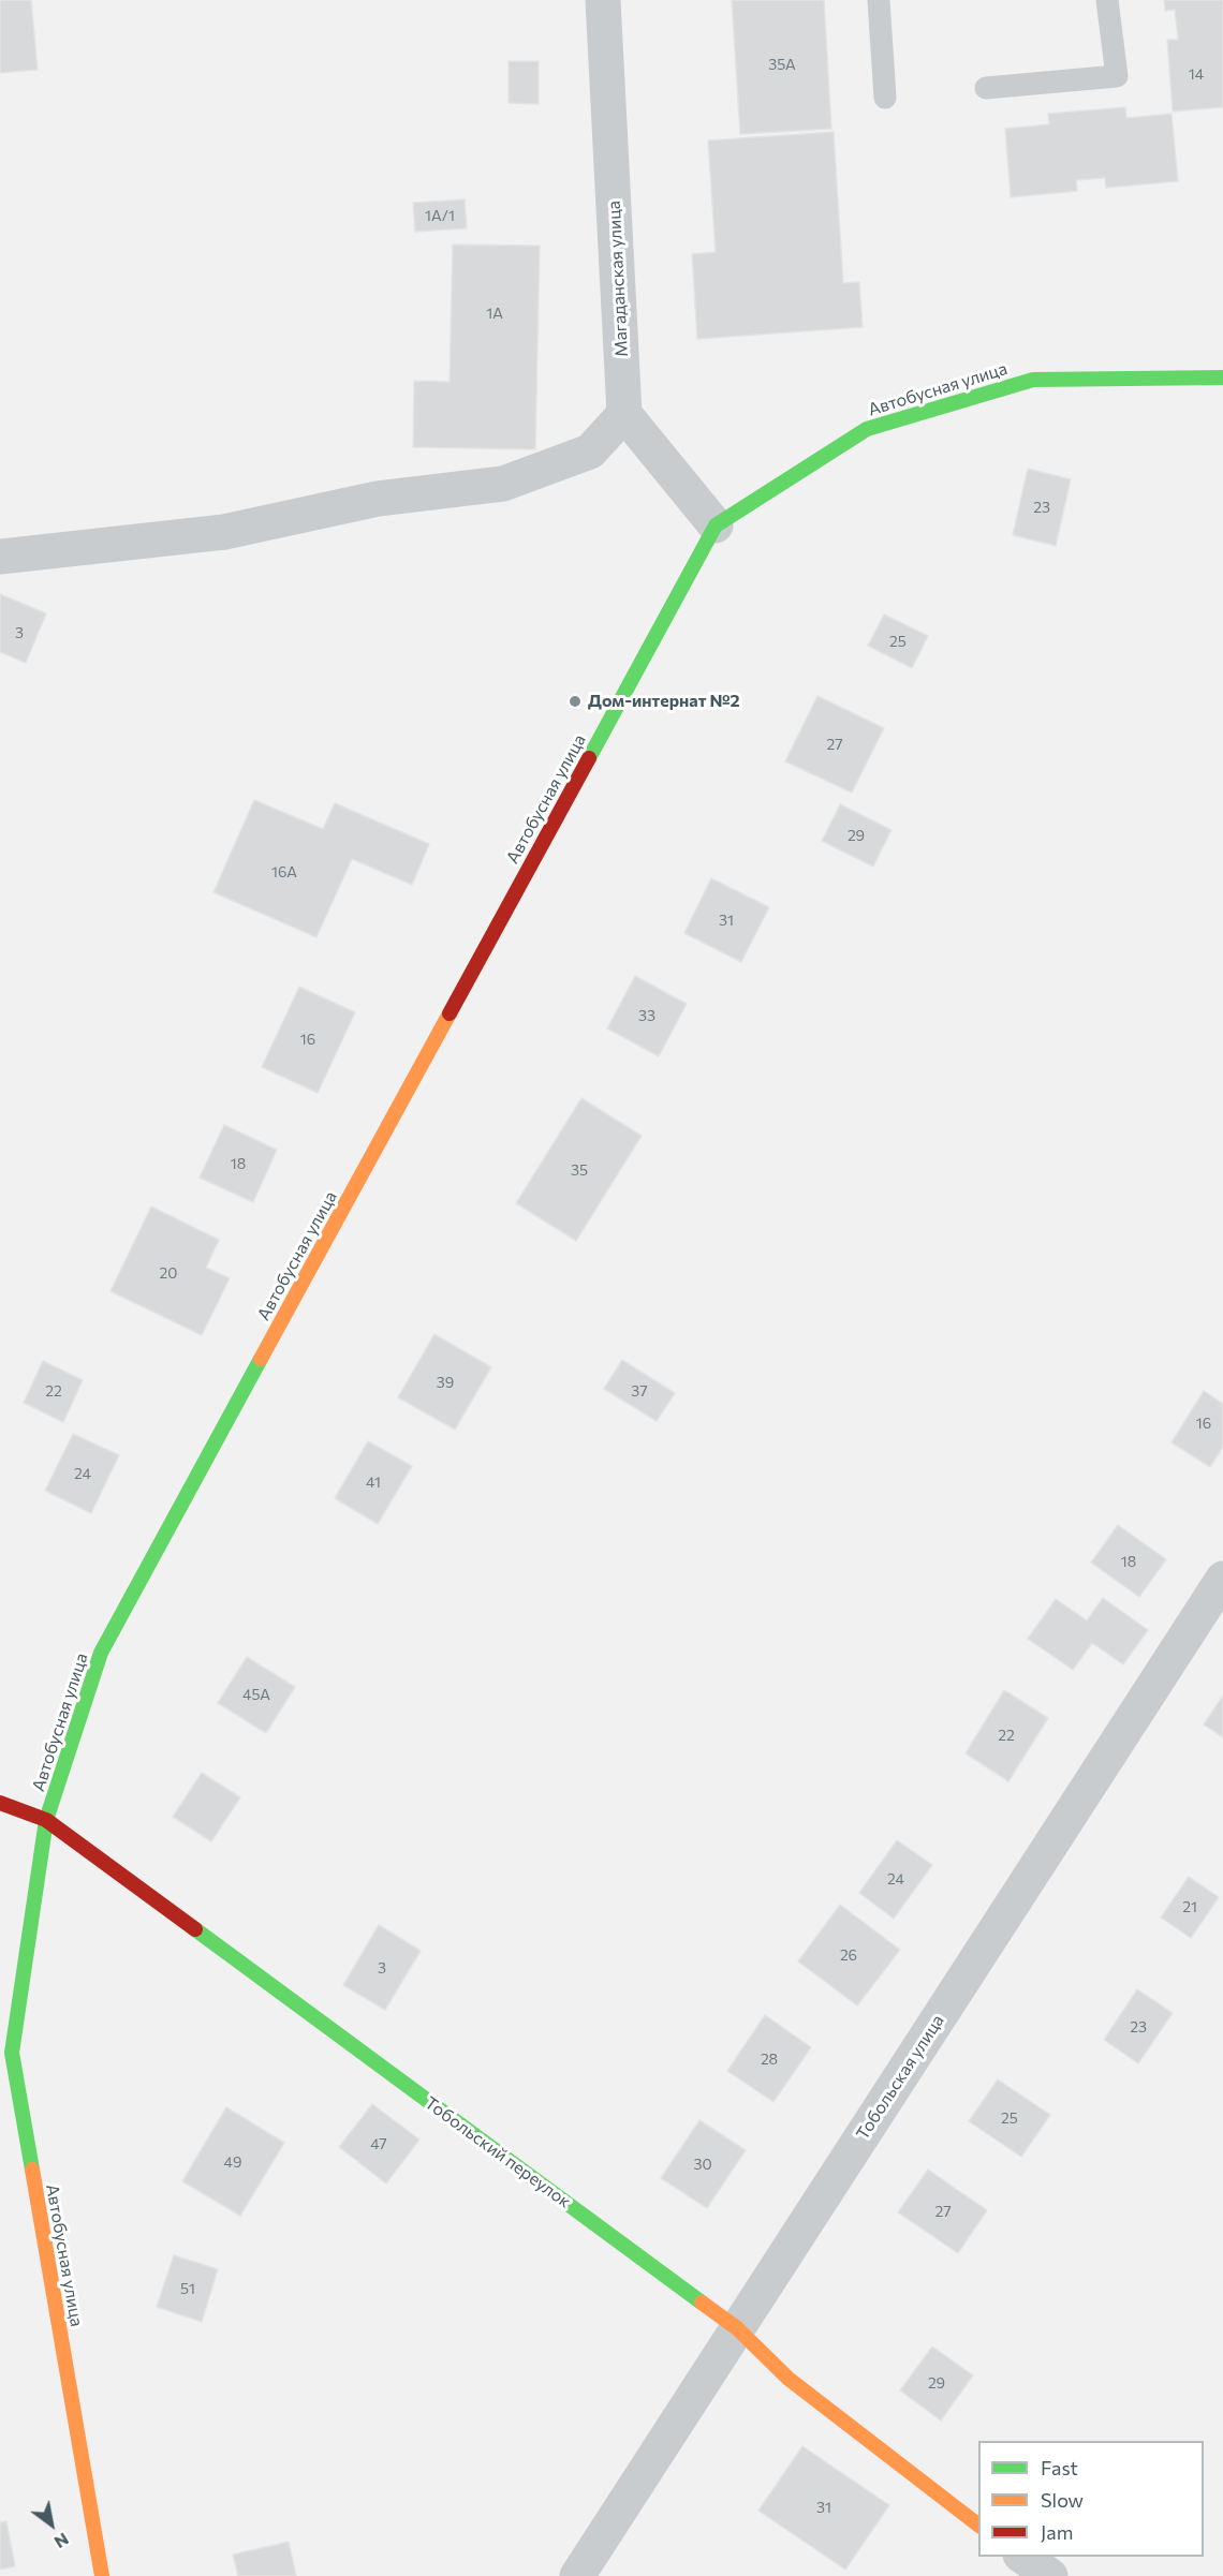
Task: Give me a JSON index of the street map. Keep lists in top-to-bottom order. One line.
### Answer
{"streets":{"street":["Магаданская улица","Автобусная улица","Тобольская улица","Тобольский переулок"]},"crossings":[["Автобусная улица","Тобольский переулок"],["Тобольская улица","Тобольский переулок"]],"places":["Дом-интернат №2"],"house_numbers":["35А","14","1А/1","1А","23","3","25","27","29","16А","31","33","16","18","35","20","39","22","37","16","24","41","18","45А","22","24","21","26","3","23","28","25","47","49","30","27","51","29","31"],"legend":["Fast","Slow","Jam"],"north":"bottom right"}
